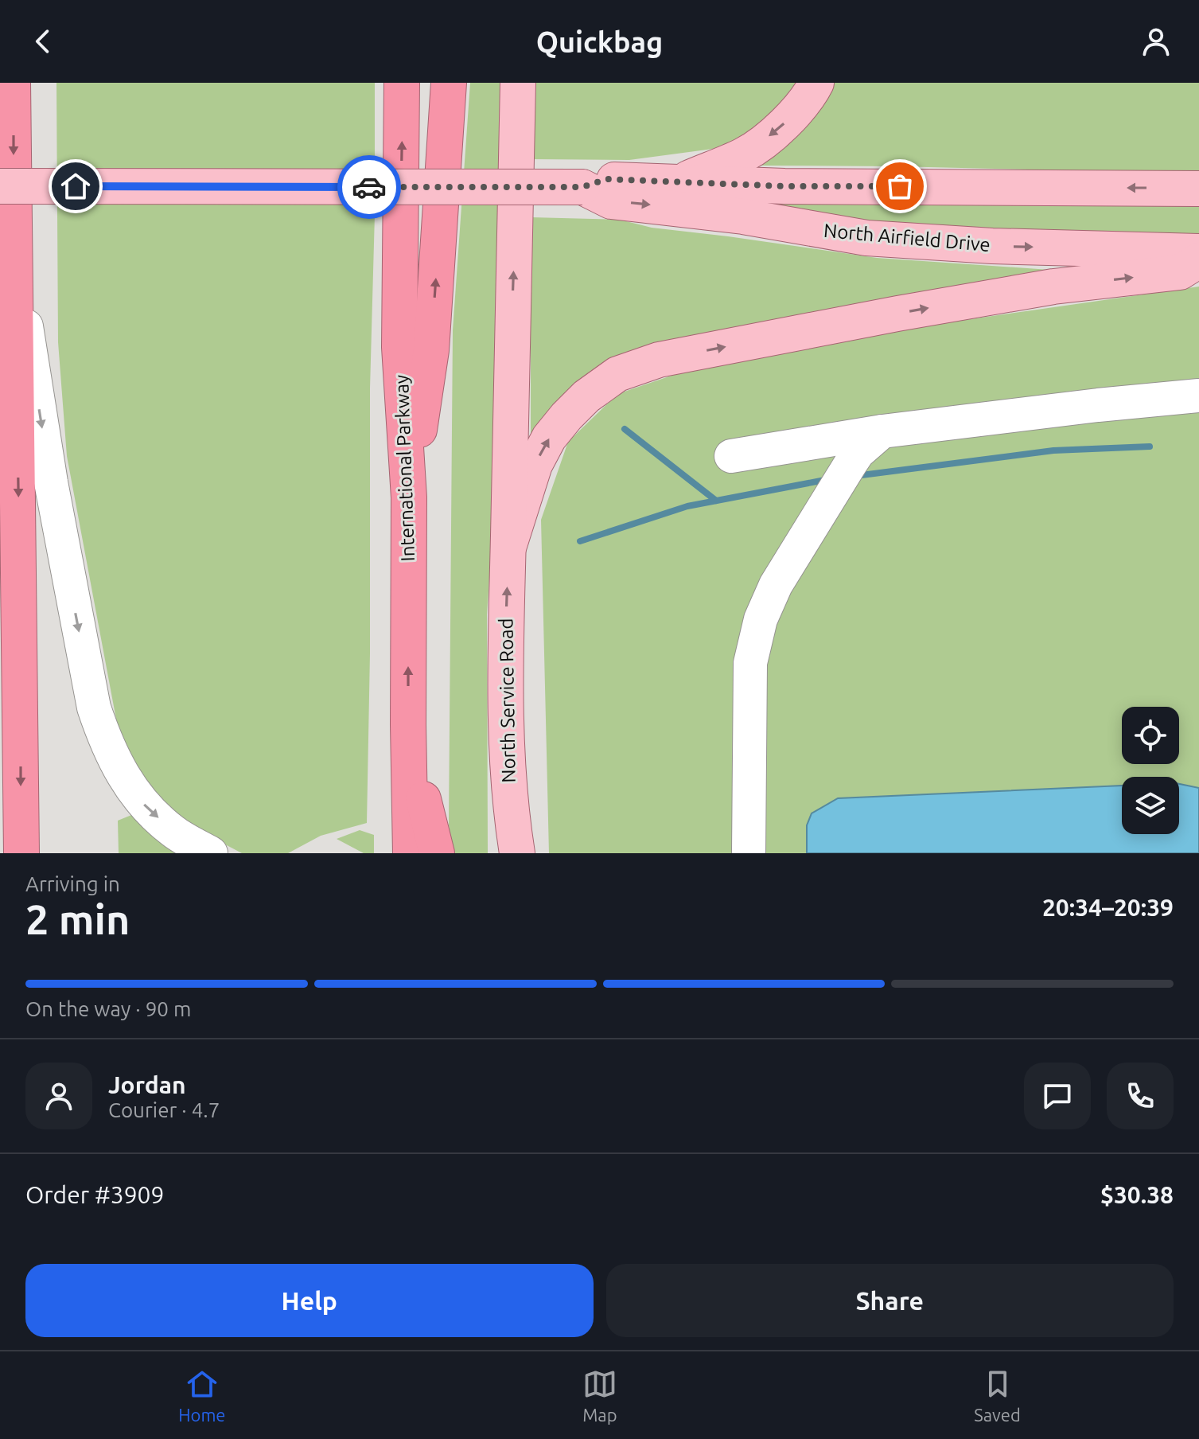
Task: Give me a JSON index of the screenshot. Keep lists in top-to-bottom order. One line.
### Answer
{"streets":{"highway":["International Parkway"],"main road":["North Airfield Drive","North Service Road"]},"one_way":["North Service Road"],"page":{"header":"Quickbag","heading":["2 min","Arriving in","20:34–20:39"],"panel":["Jordan","Courier · 4.7","Order #3909","$30.38"],"bar":"On the way · 90 m","buttons":["Help","Share"],"tabs":["Home","Map","Saved"]}}
